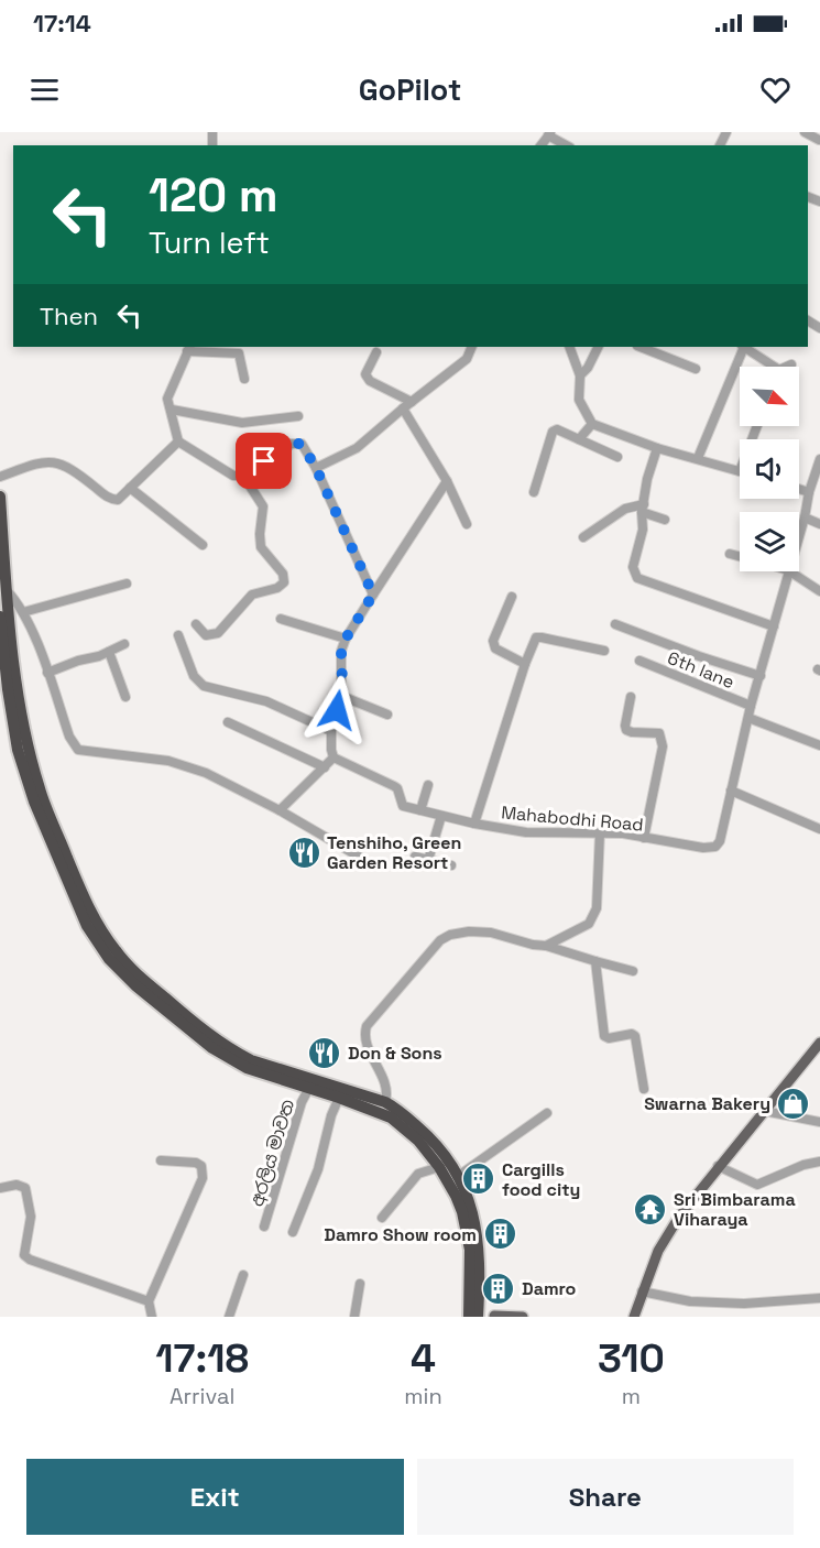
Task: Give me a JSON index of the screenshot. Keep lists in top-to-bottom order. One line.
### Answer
{"streets":{"street":["6th lane","Mahabodhi Road","අරලිය මාවත"]},"crossings":[["6th lane","Mahabodhi Road"]],"places":{"restaurant":["Tenshiho, Green Garden Resort","Don & Sons"],"shop":["Swarna Bakery"],"building":["Cargills food city","Damro Show room","Damro"],"temple":["Sri Bimbarama Viharaya"]},"north":"bottom right","page":{"status":"17:14","header":"GoPilot","turn":["120 m","Turn left"],"then":"Then","eta":["17:18","Arrival","4","min","310","m"],"buttons":["Exit","Share"]}}
